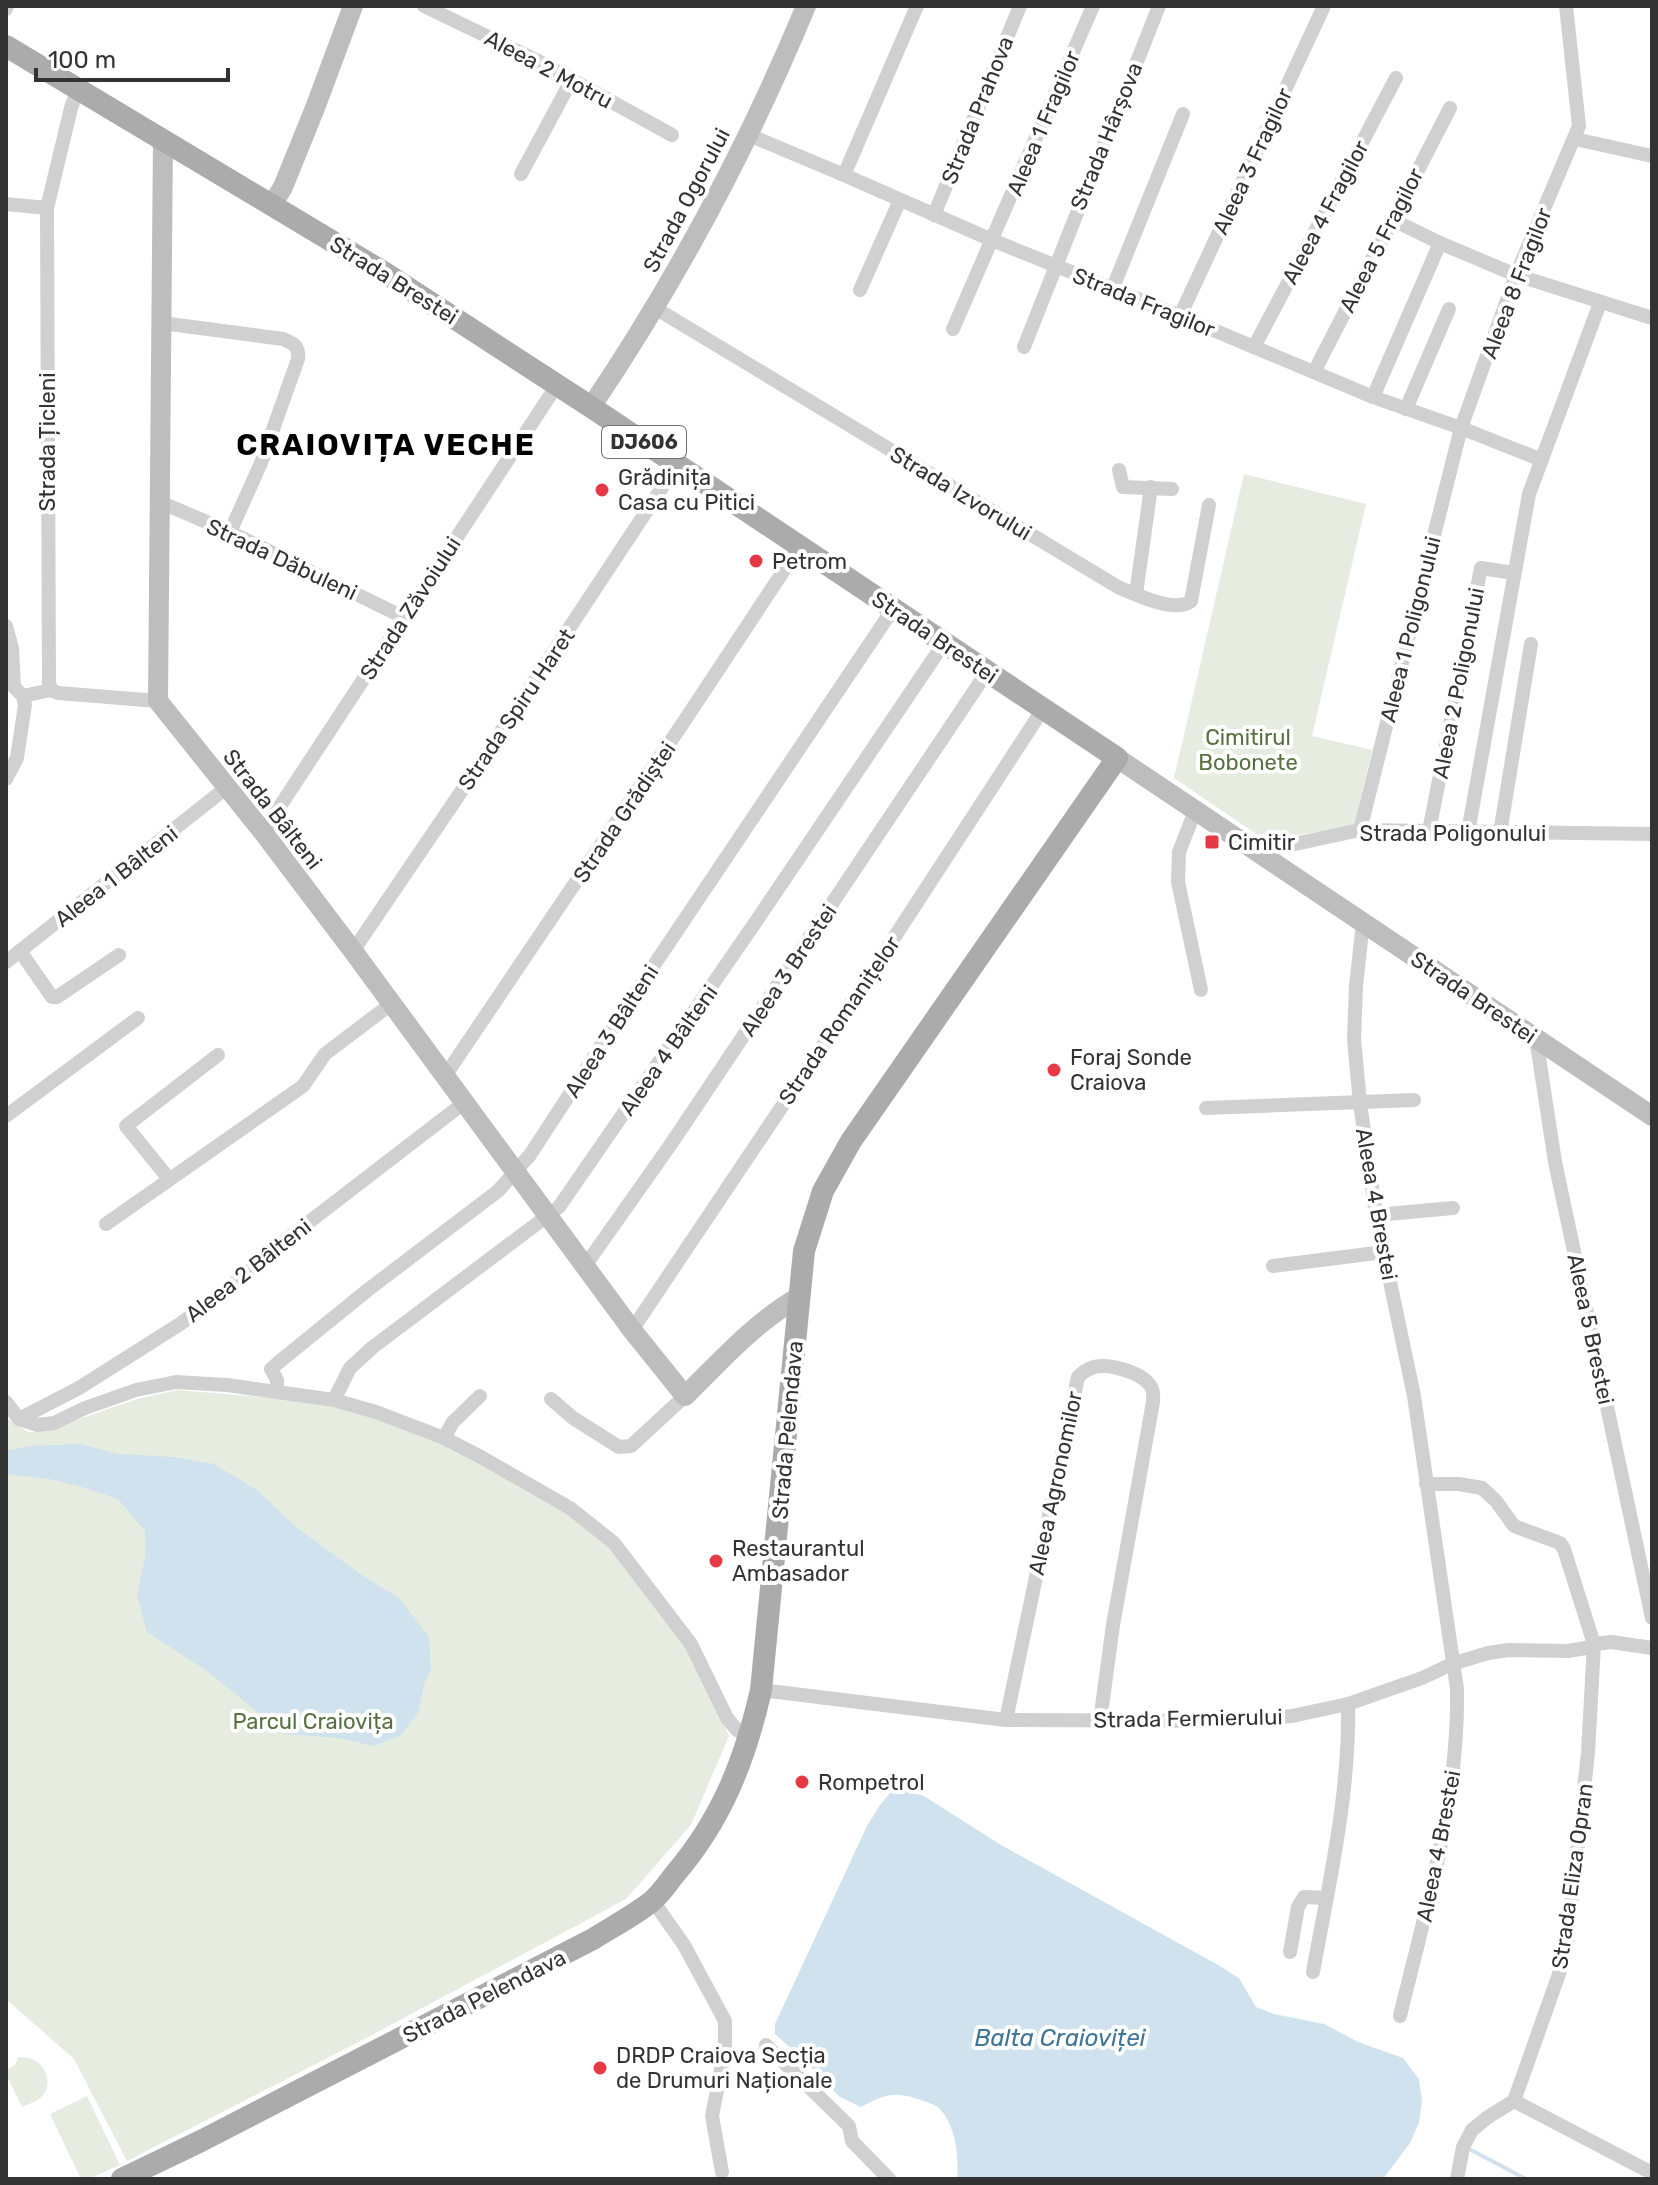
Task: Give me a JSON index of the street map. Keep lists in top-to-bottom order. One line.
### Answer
{"streets":{"main road":["Strada Brestei","DJ606","Strada Pelendava"],"street":["Aleea 2 Motru","Strada Prahova","Aleea 1 Fragilor","Strada Hârșova","Aleea 3 Fragilor","Strada Ogorului","Aleea 4 Fragilor","Aleea 5 Fragilor","Aleea 8 Fragilor","Strada Fragilor","Strada Țicleni","Strada Izvorului","Strada Dăbuleni","Strada Zăvoiului","Aleea 1 Poligonului","Aleea 2 Poligonului","Strada Spiru Haret","Strada Bâlteni","Strada Grădiștei","Strada Poligonului","Aleea 1 Bâlteni","Aleea 3 Brestei","Strada Romanițelor","Aleea 3 Bâlteni","Aleea 4 Bâlteni","Aleea 4 Brestei","Aleea 2 Bâlteni","Aleea 5 Brestei","Aleea Agronomilor","Strada Fermierului","Strada Eliza Opran"]},"crossings":[["Strada Prahova","Strada Fragilor"],["Aleea 1 Fragilor","Strada Fragilor"],["Strada Hârșova","Strada Fragilor"],["Aleea 3 Fragilor","Strada Fragilor"],["Strada Ogorului","Strada Brestei"],["Strada Ogorului","Strada Fragilor"],["Strada Ogorului","Strada Izvorului"],["Aleea 4 Fragilor","Strada Fragilor"],["Aleea 5 Fragilor","Strada Fragilor"],["Strada Brestei","Strada Țicleni"],["Strada Brestei","Strada Zăvoiului"],["Strada Brestei","Strada Spiru Haret"],["Strada Brestei","Strada Grădiștei"],["Strada Brestei","Strada Poligonului"],["Strada Brestei","Aleea 3 Brestei"],["Strada Brestei","Strada Romanițelor"],["Strada Brestei","Aleea 3 Bâlteni"],["Strada Brestei","Aleea 4 Bâlteni"],["Strada Brestei","Aleea 4 Brestei"],["Strada Brestei","Aleea 5 Brestei"],["Strada Brestei","Strada Pelendava"],["Aleea 8 Fragilor","Strada Fragilor"],["Aleea 8 Fragilor","Aleea 1 Poligonului"],["Strada Fragilor","Aleea 1 Poligonului"],["Strada Fragilor","Aleea 2 Poligonului"],["Strada Dăbuleni","Strada Zăvoiului"],["Strada Zăvoiului","Strada Bâlteni"],["Aleea 1 Poligonului","Strada Poligonului"],["Aleea 2 Poligonului","Strada Poligonului"],["Strada Spiru Haret","Strada Bâlteni"],["Strada Bâlteni","Strada Grădiștei"],["Strada Bâlteni","Aleea 1 Bâlteni"],["Strada Bâlteni","Aleea 3 Brestei"],["Strada Bâlteni","Strada Romanițelor"],["Strada Bâlteni","Aleea 3 Bâlteni"],["Strada Bâlteni","Aleea 4 Bâlteni"],["Strada Bâlteni","Aleea 2 Bâlteni"],["Aleea 4 Brestei","Strada Fermierului"],["Strada Pelendava","Strada Fermierului"],["Aleea Agronomilor","Strada Fermierului"],["Strada Fermierului","Strada Eliza Opran"]],"districts":["CRAIOVIȚA VECHE"],"water":["Balta Craioviței"],"parks":["Cimitirul Bobonete","Parcul Craiovița"],"places":{"other":["Grădinița Casa cu Pitici","Petrom","Foraj Sonde Craiova","Restaurantul Ambasador","Rompetrol","DRDP Craiova Secția de Drumuri Naționale"],"transit":["Cimitir"]},"scale_bar":"100 m"}
